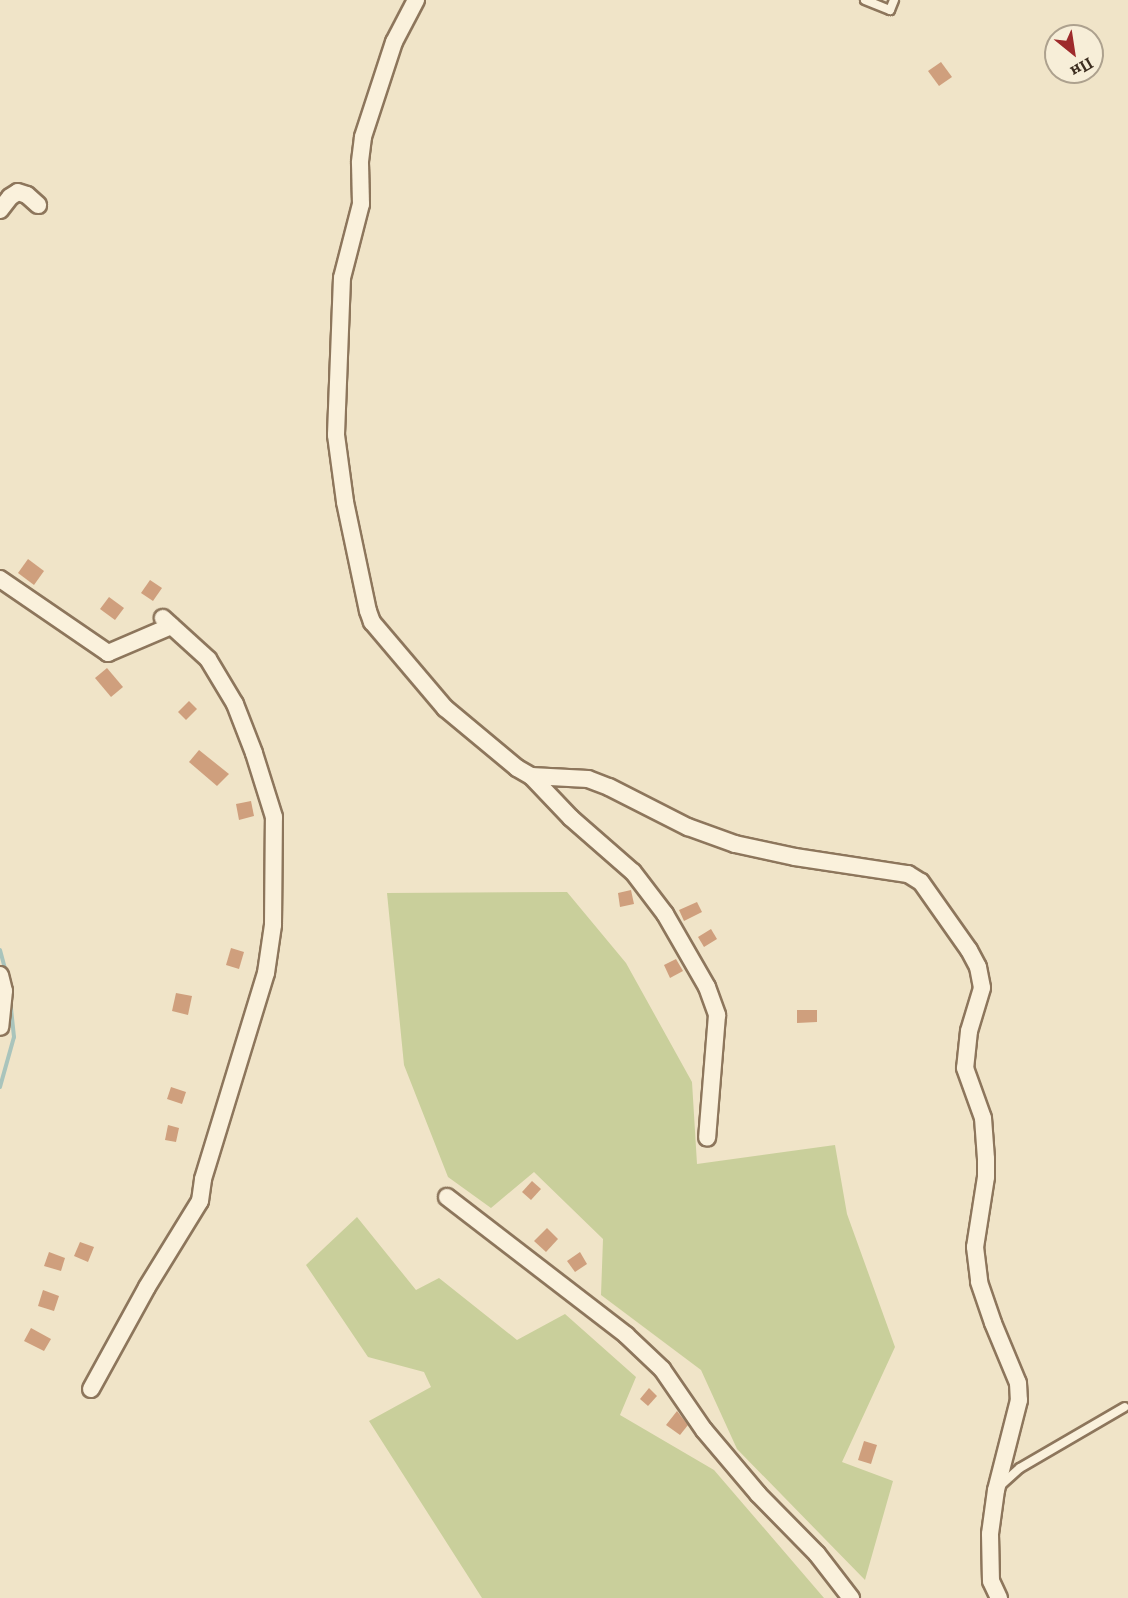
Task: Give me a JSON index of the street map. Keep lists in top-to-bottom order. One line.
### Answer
{"north":"bottom right"}
